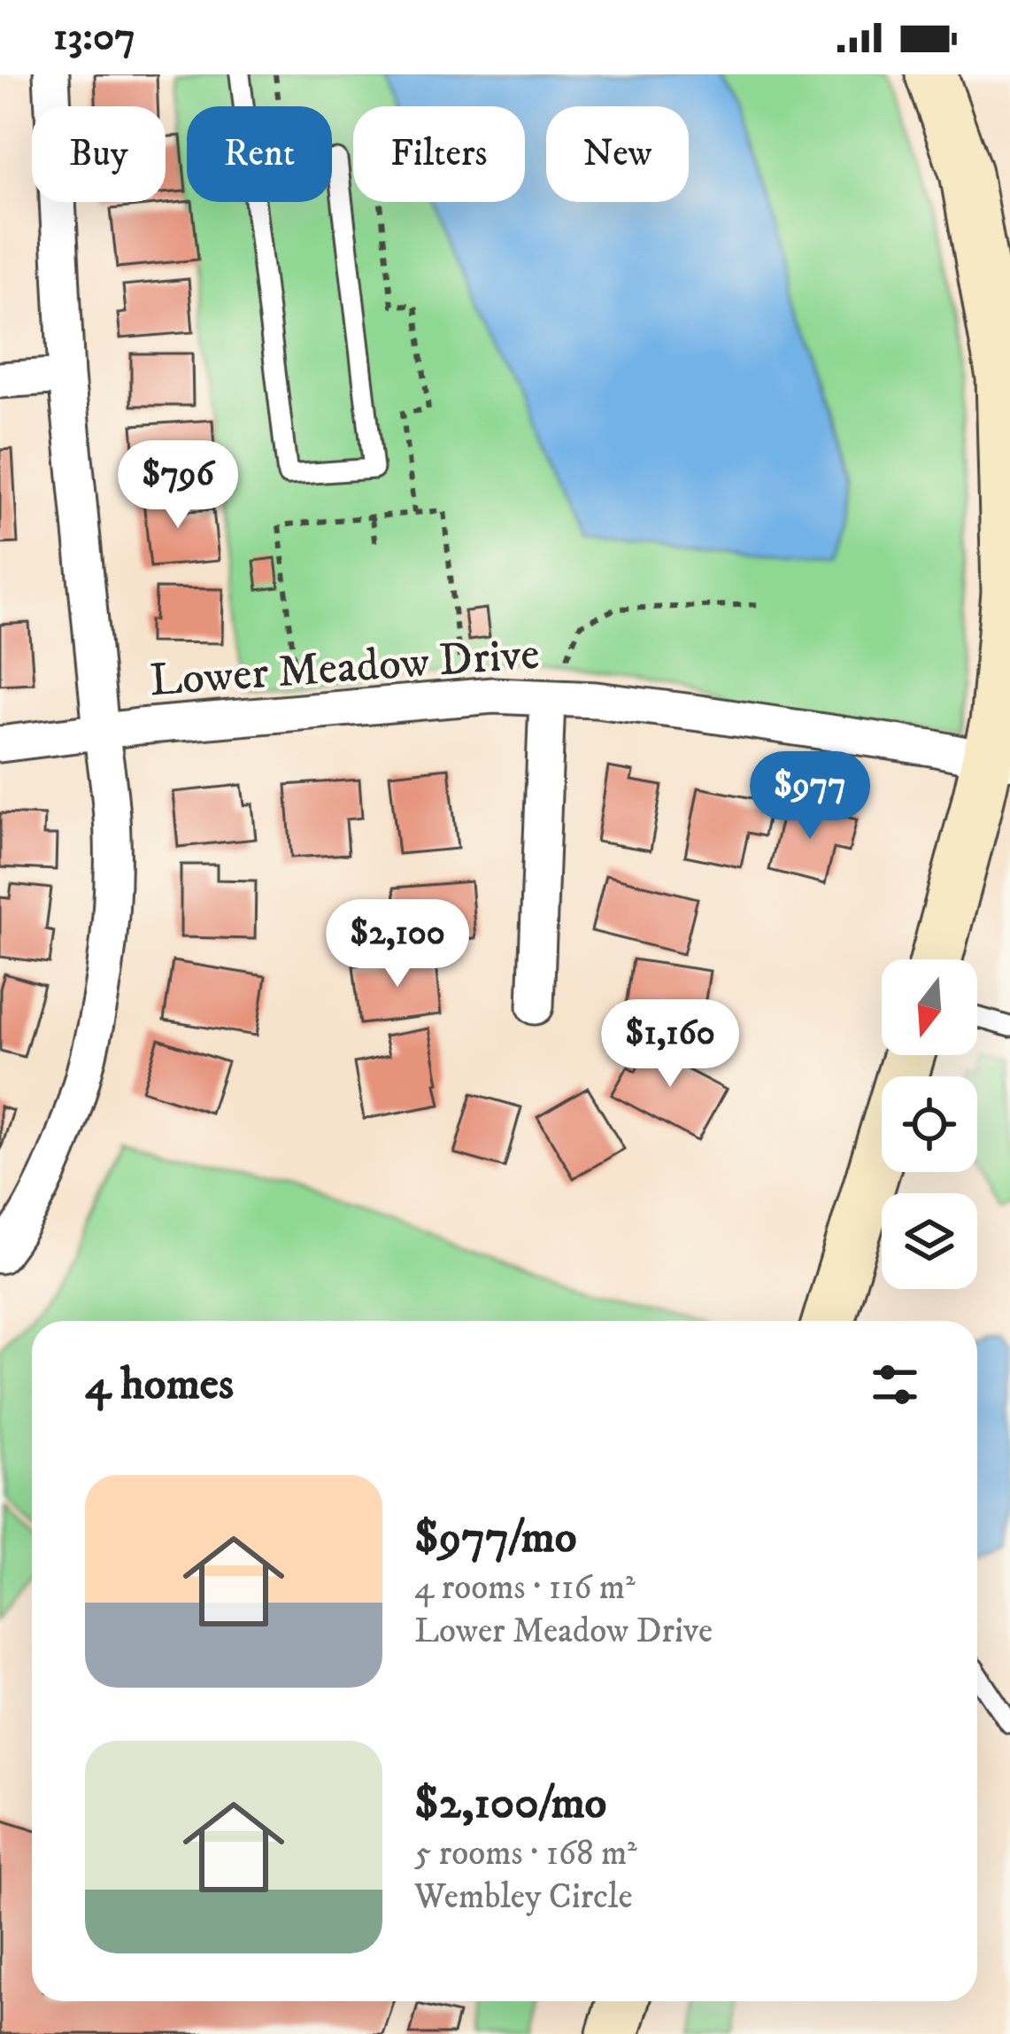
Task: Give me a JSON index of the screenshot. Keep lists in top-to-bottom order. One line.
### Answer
{"streets":{"street":["Lower Meadow Drive"]},"north":"bottom","page":{"status":"13:07","chip":["Buy","Rent","Filters","New"],"price":["$796","$977","$2,100","$1,160"],"heading":"4 homes","list":[{"name":"$977/mo","note":"4 rooms · 116 m² · Lower Meadow Drive"},{"name":"$2,100/mo","note":"5 rooms · 168 m² · Wembley Circle"}]}}
